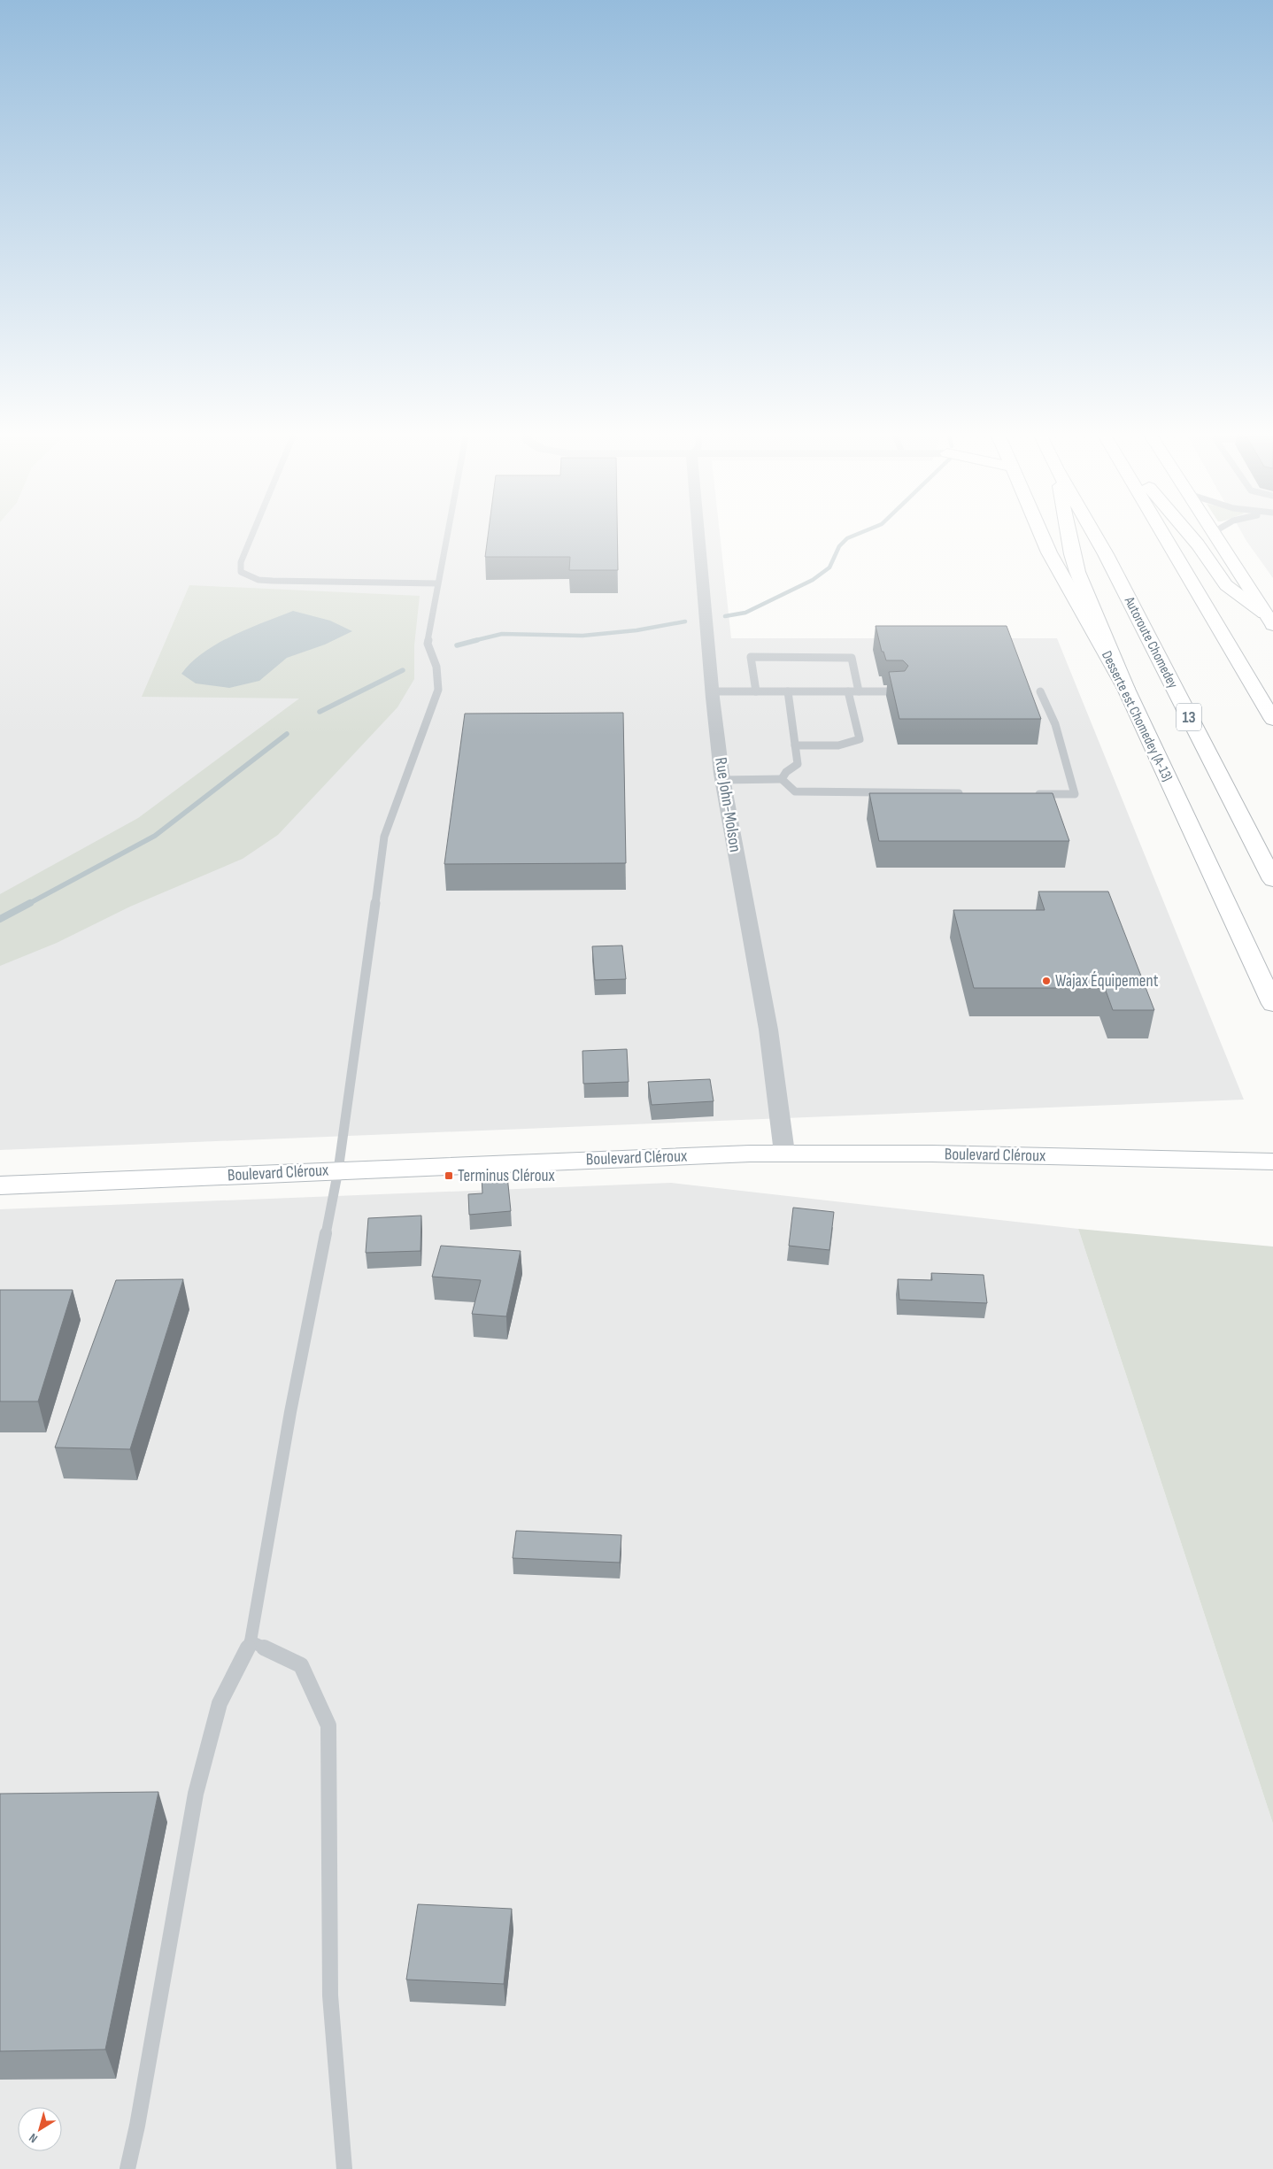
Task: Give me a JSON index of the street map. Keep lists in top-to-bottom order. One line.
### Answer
{"streets":{"main road":["Autoroute Chomedey","Desserte est Chomedey (A-13)","13","Boulevard Cléroux"],"street":["Rue John-Molson"]},"crossings":[["Rue John-Molson","Boulevard Cléroux"]],"places":{"other":["Wajax Équipement"],"transit":["Terminus Cléroux"]},"north":"bottom left"}
